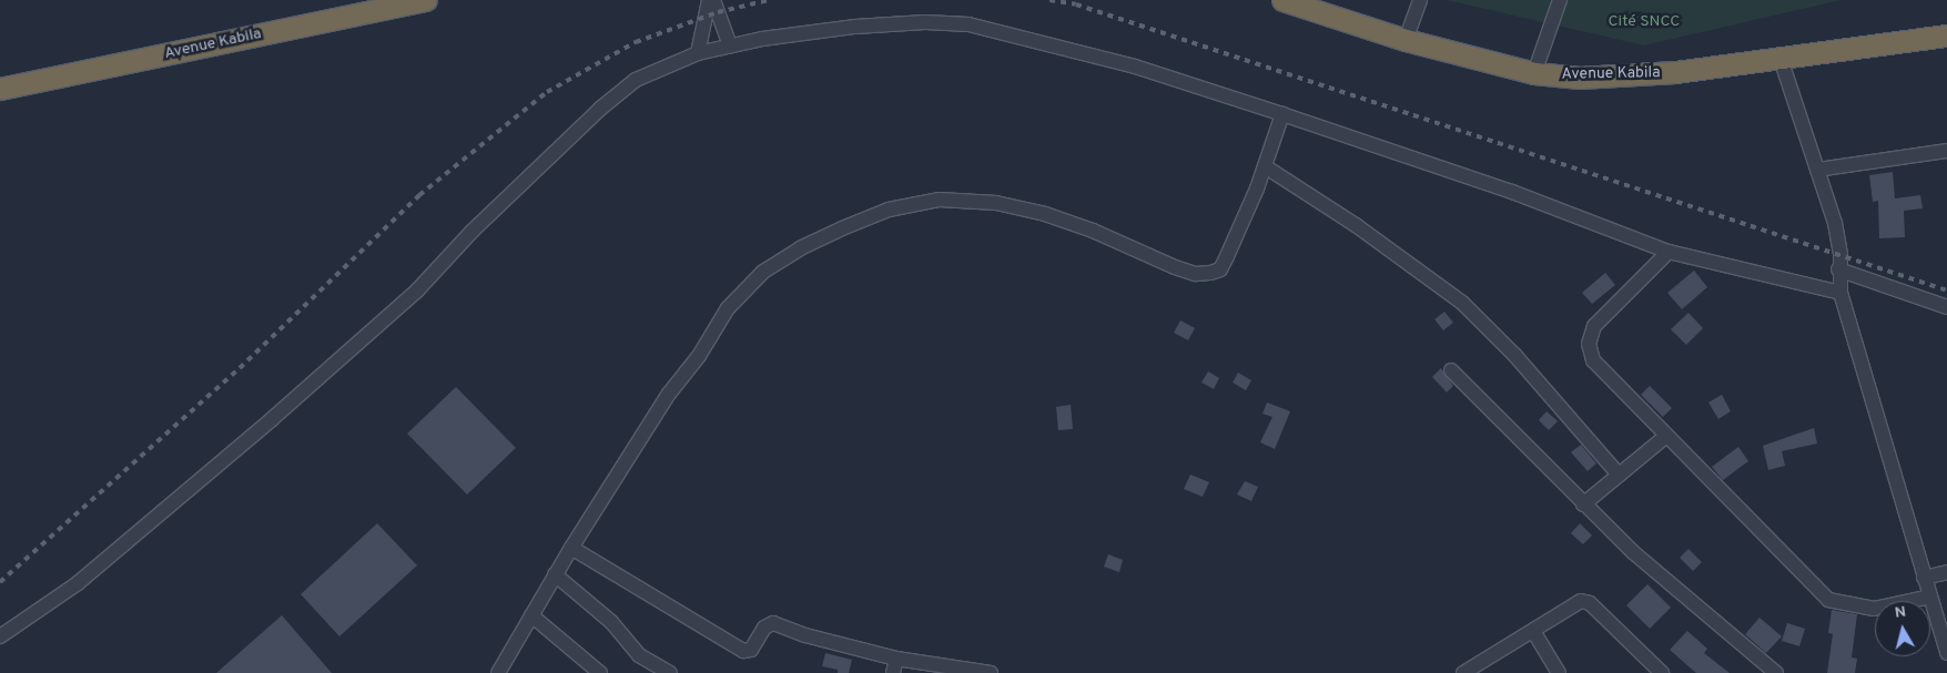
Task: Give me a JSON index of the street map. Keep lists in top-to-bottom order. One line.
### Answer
{"streets":{"highway":["Avenue Kabila"]},"parks":["Cité SNCC"],"north":"top"}
